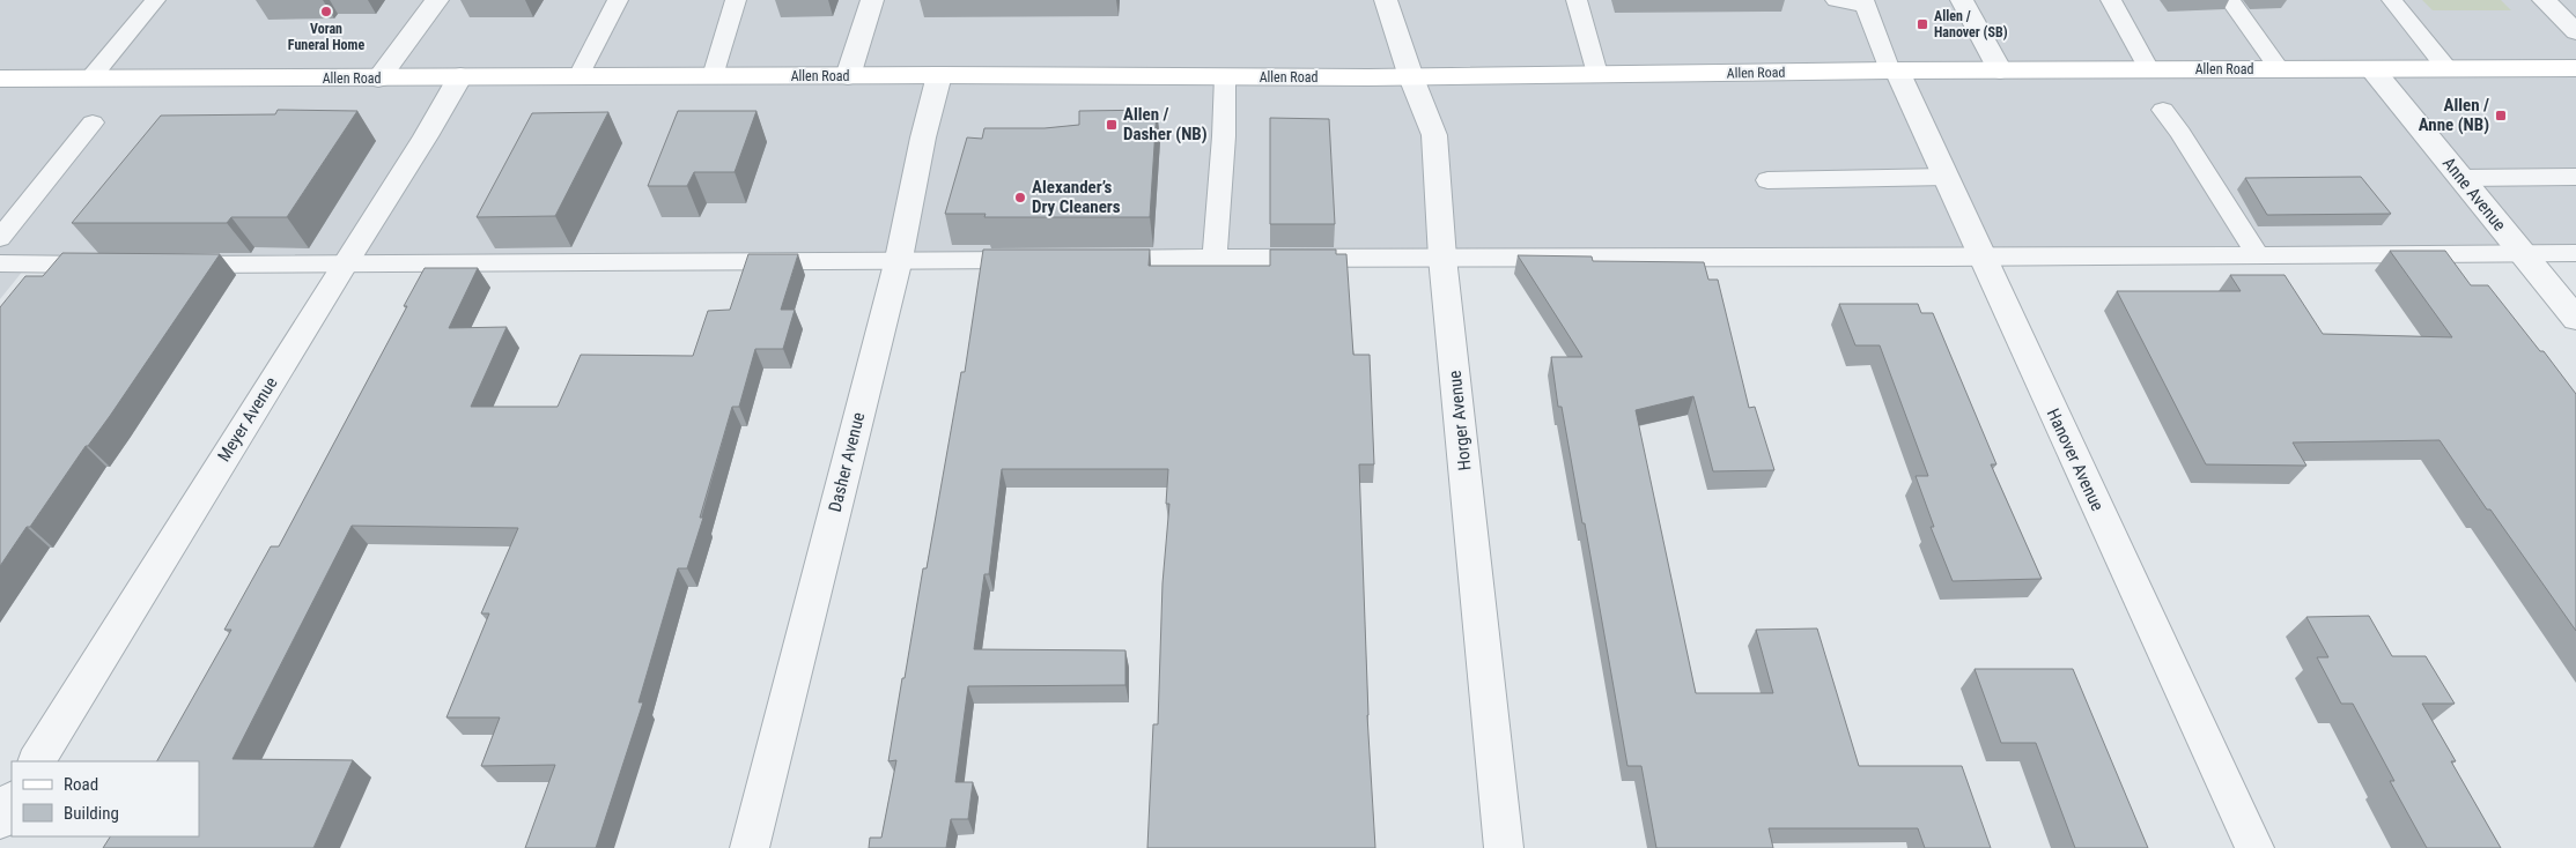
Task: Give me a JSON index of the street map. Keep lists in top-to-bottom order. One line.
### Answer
{"streets":{"main road":["Allen Road"],"street":["Anne Avenue","Meyer Avenue","Horger Avenue","Hanover Avenue","Dasher Avenue"]},"crossings":[["Allen Road","Anne Avenue"],["Allen Road","Meyer Avenue"],["Allen Road","Horger Avenue"],["Allen Road","Hanover Avenue"],["Allen Road","Dasher Avenue"]],"places":{"other":["Voran Funeral Home","Alexander’s Dry Cleaners"],"transit":["Allen / Hanover (SB)","Allen / Anne (NB)","Allen / Dasher (NB)"]},"legend":["Road","Building"]}
